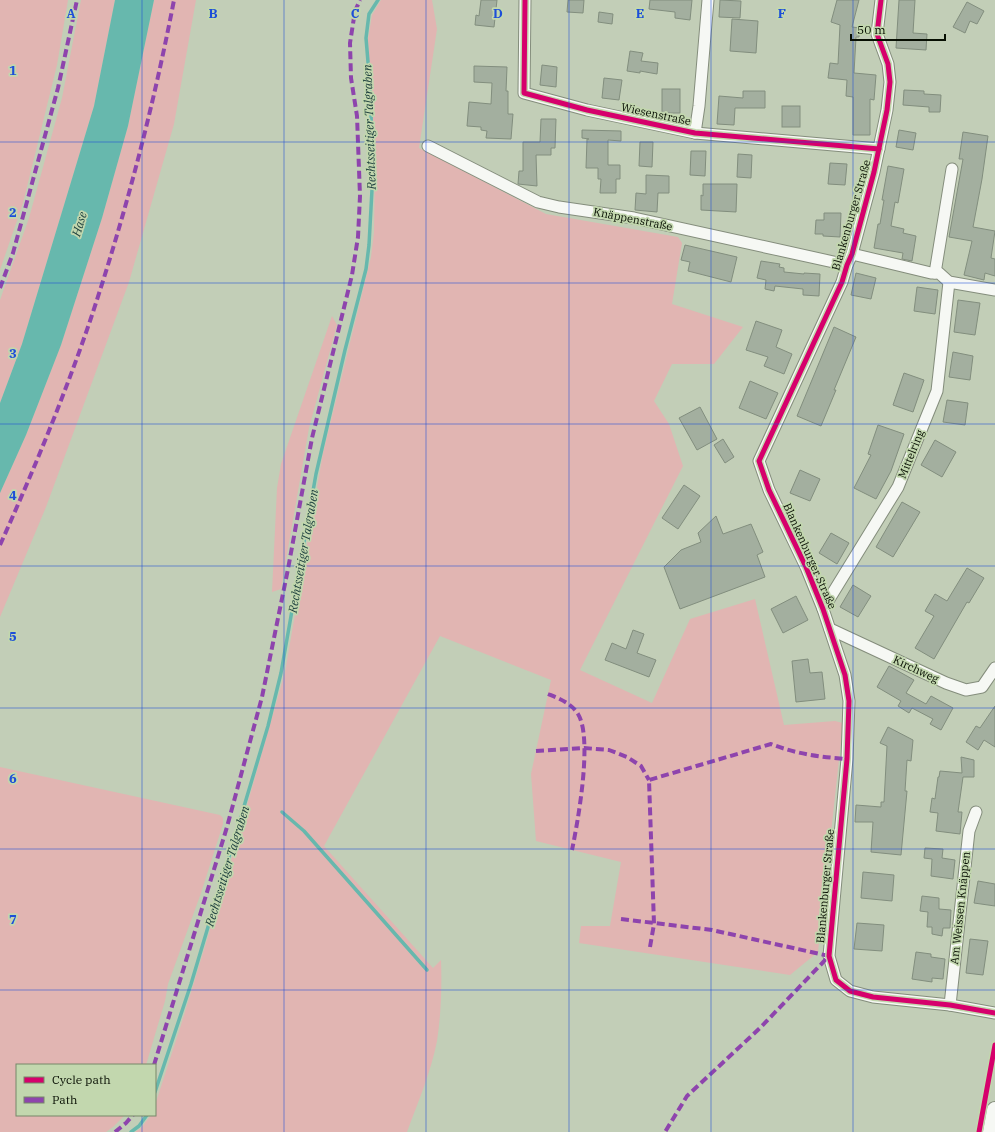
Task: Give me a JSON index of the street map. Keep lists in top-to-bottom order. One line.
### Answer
{"streets":{"street":["Wiesenstraße","Blankenburger Straße","Knäppenstraße","Mittelring","Kirchweg","Am Weissen Knäppen"]},"crossings":[["Wiesenstraße","Blankenburger Straße"],["Blankenburger Straße","Knäppenstraße"],["Blankenburger Straße","Mittelring"],["Blankenburger Straße","Kirchweg"],["Blankenburger Straße","Am Weissen Knäppen"]],"water":["Rechtsseitiger Talgraben","Hase"],"legend":["Cycle path","Path"],"scale_bar":"50 m","grid":{"columns":["A","B","C","D","E","F"],"rows":["1","2","3","4","5","6","7"]}}
